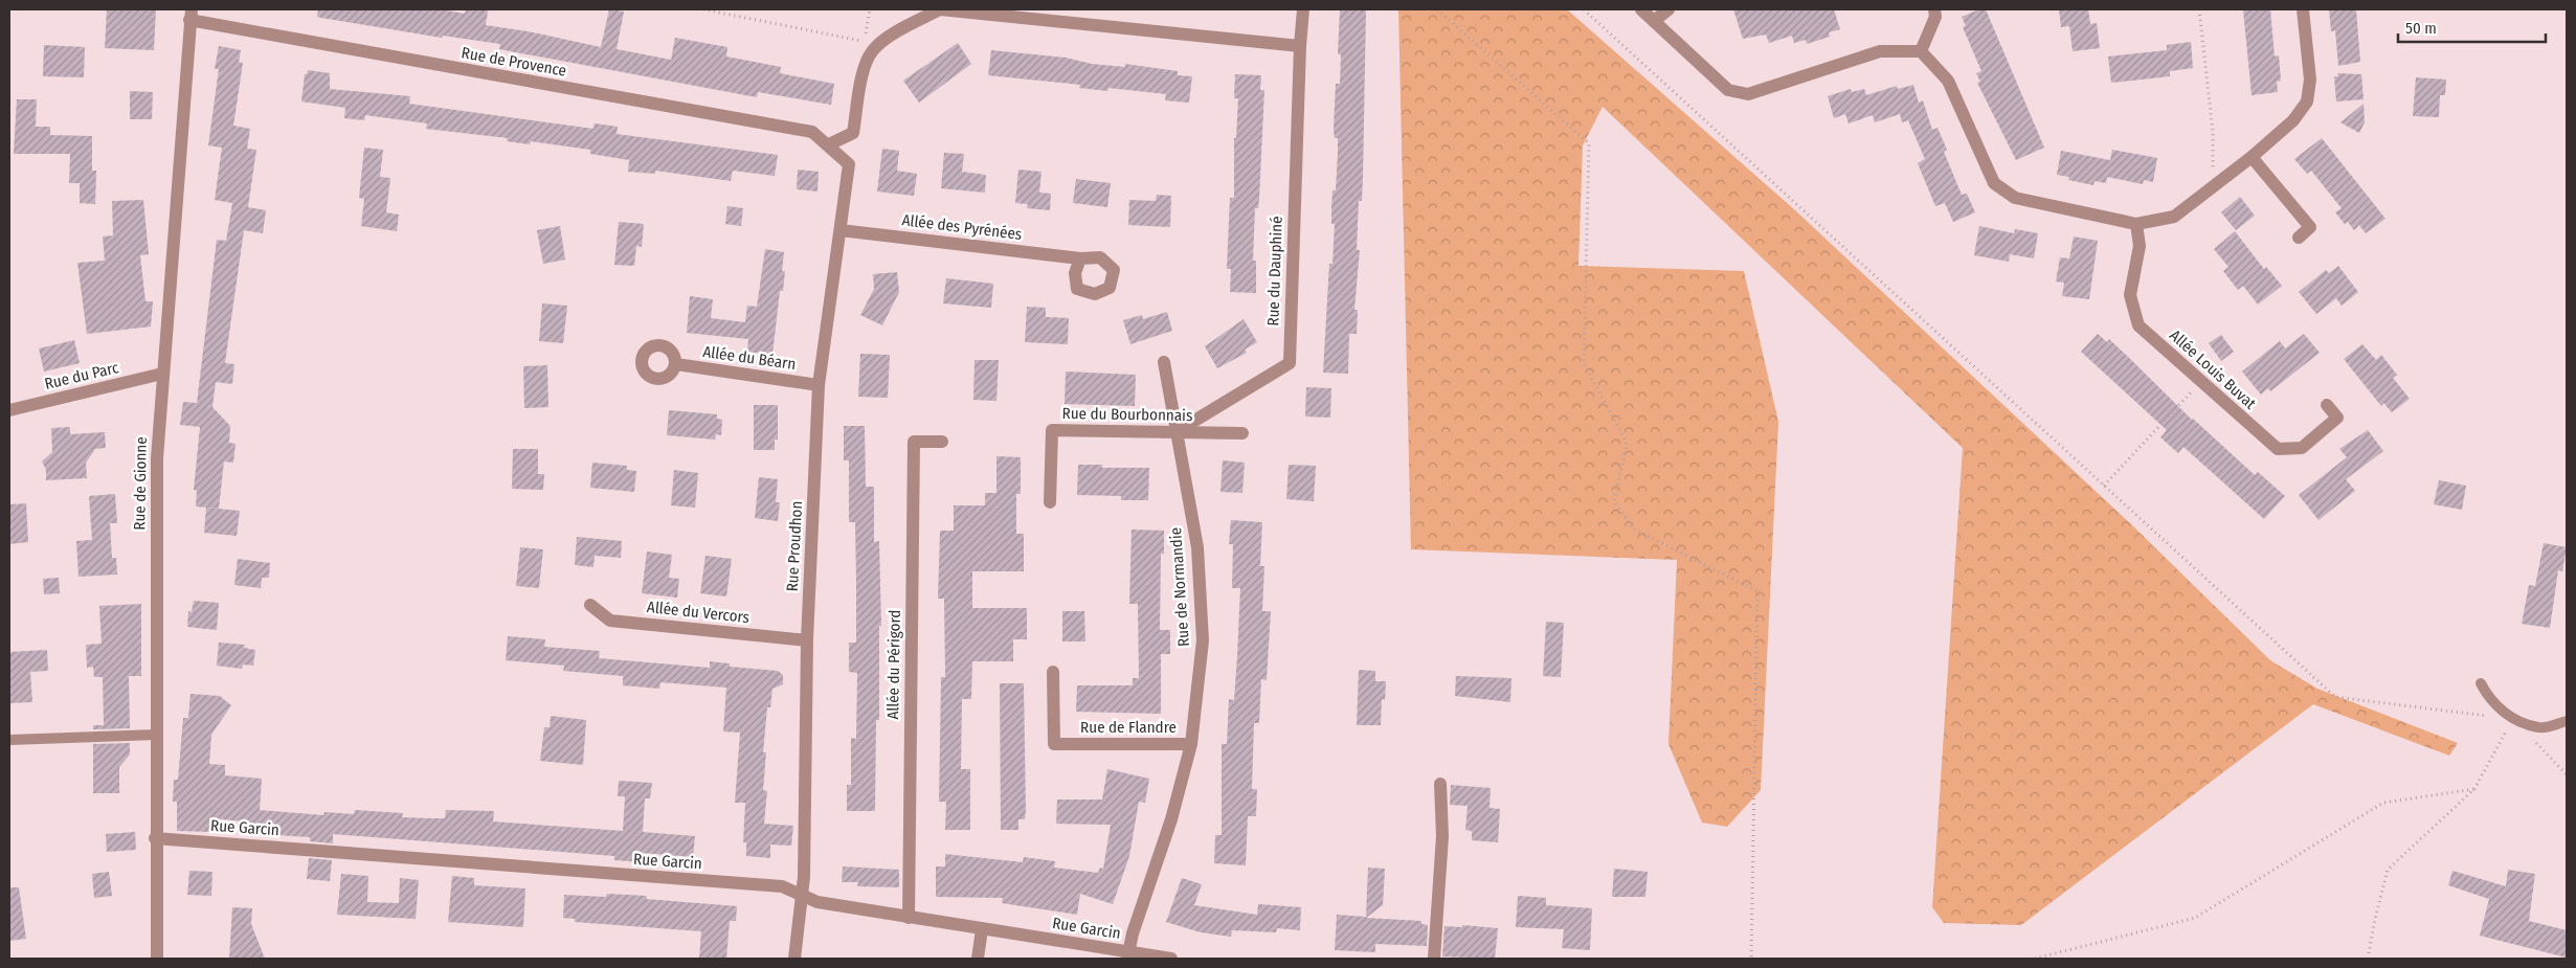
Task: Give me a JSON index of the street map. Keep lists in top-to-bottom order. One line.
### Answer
{"streets":{"street":["Rue de Provence","Allée des Pyrénées","Rue du Dauphiné","Allée du Béarn","Allée Louis Buvat","Rue du Parc","Rue du Bourbonnais","Rue de Gionne","Rue Proudhon","Rue de Normandie","Allée du Vercors","Allée du Périgord","Rue de Flandre","Rue Garcin"]},"crossings":[["Rue de Provence","Rue de Gionne"],["Rue de Provence","Rue Proudhon"],["Allée des Pyrénées","Rue Proudhon"],["Rue du Dauphiné","Rue du Bourbonnais"],["Rue du Dauphiné","Rue de Normandie"],["Allée du Béarn","Rue Proudhon"],["Rue du Parc","Rue de Gionne"],["Rue du Bourbonnais","Rue de Normandie"],["Rue de Gionne","Rue Garcin"],["Rue Proudhon","Allée du Vercors"],["Rue Proudhon","Rue Garcin"],["Rue de Normandie","Rue de Flandre"],["Rue de Normandie","Rue Garcin"],["Allée du Périgord","Rue Garcin"]],"scale_bar":"50 m"}
